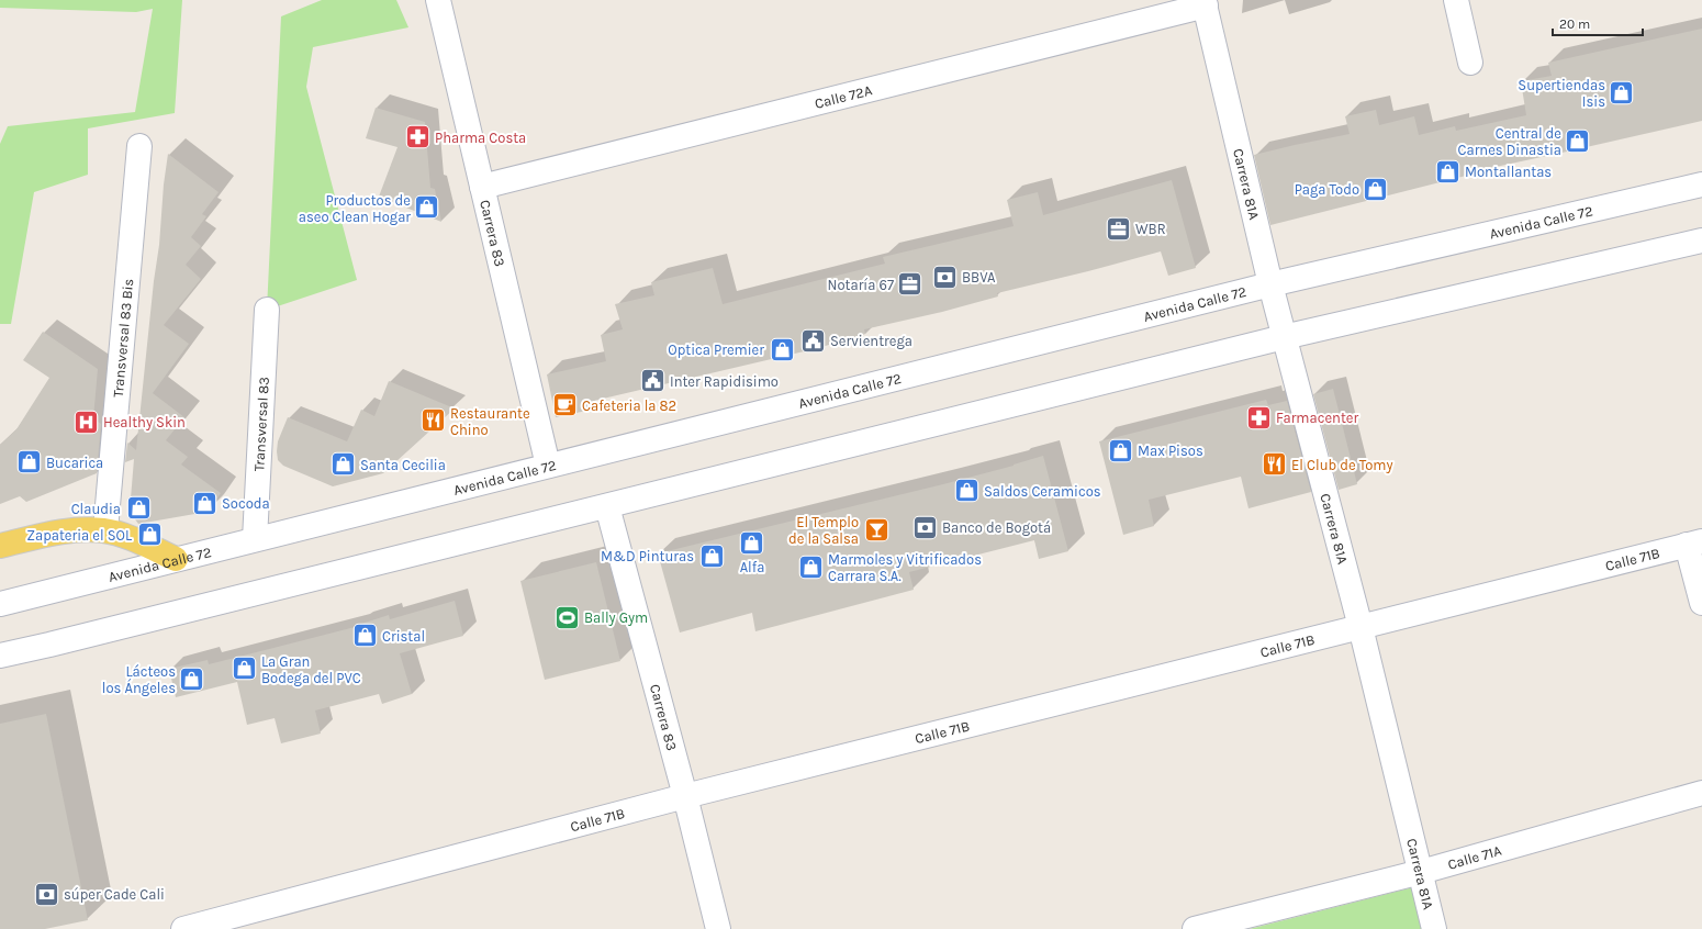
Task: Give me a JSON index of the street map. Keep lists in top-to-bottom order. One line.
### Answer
{"streets":{"street":["Calle 72A","Carrera 81A","Avenida Calle 72","Carrera 83","Transversal 83 Bis","Transversal 83","Calle 71B","Calle 71A"]},"crossings":[["Calle 72A","Carrera 81A"],["Calle 72A","Carrera 83"],["Carrera 81A","Avenida Calle 72"],["Carrera 81A","Calle 71B"],["Carrera 81A","Calle 71A"],["Avenida Calle 72","Carrera 83"],["Avenida Calle 72","Transversal 83"],["Carrera 83","Calle 71B"]],"places":{"shop":["Supertiendas Isis","Central de Carnes Dinastia","Montallantas","Paga Todo","Productos de aseo Clean Hogar","Optica Premier","Max Pisos","Bucarica","Santa Cecilia","Saldos Ceramicos","Socoda","Claudia","Zapateria el SOL","Alfa","M&D Pinturas","Marmoles y Vitrificados Carrara S.A.","Cristal","La Gran Bodega del PVC","Lácteos los Ángeles"],"pharmacy":["Pharma Costa","Farmacenter"],"office":["WBR","Notaría 67"],"bank":["BBVA","Banco de Bogotá","súper Cade Cali"],"public building":["Servientrega","Inter Rapidisimo"],"cafe":["Cafeteria la 82"],"restaurant":["Restaurante Chino","El Club de Tomy"],"hospital":["Healthy Skin"],"bar":["El Templo de la Salsa"],"sports":["Bally Gym"]},"scale_bar":"20 m"}
